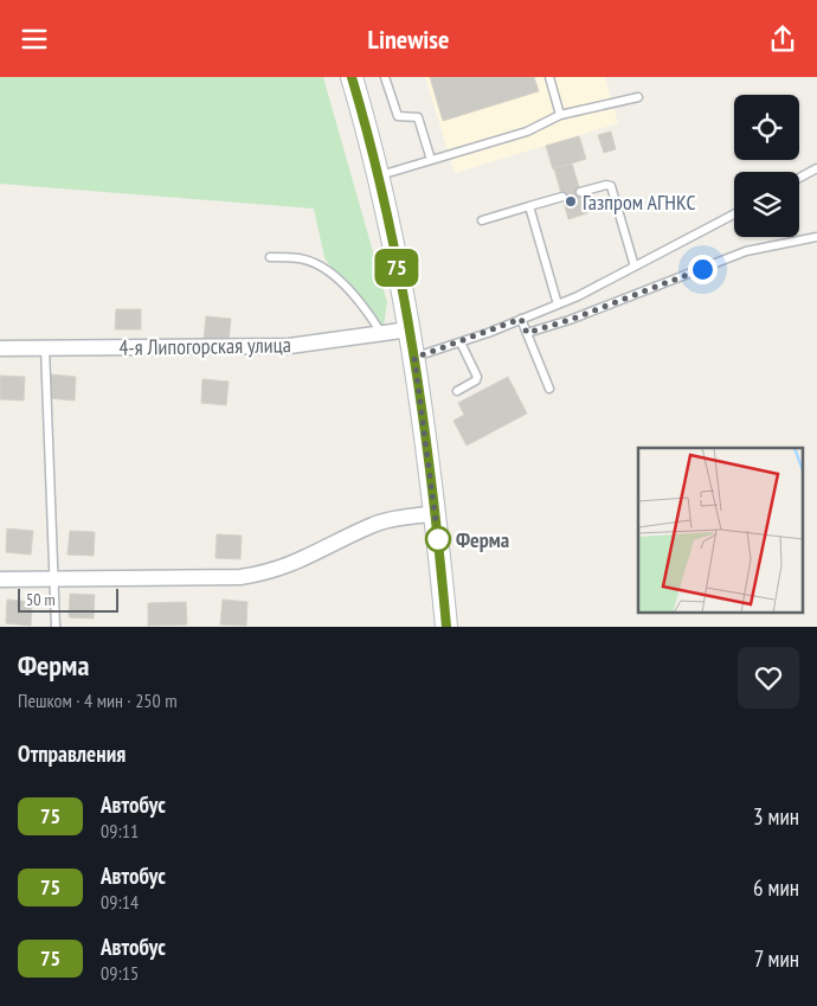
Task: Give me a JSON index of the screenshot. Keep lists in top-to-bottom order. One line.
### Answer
{"streets":{"street":["4-я Липогорская улица"]},"places":["Газпром АГНКС","Ферма"],"lines":["bus line 75"],"scale_bar":"50 m","page":{"header":"Linewise","on_map":"75","scale":"50 m","heading":[["Ферма","Пешком · 4 мин · 250 m"],"Отправления"],"list":[{"mark":"75","name":"Автобус","note":"09:11","value":"3 мин"},{"mark":"75","name":"Автобус","note":"09:14","value":"6 мин"},{"mark":"75","name":"Автобус","note":"09:15","value":"7 мин"}]}}
